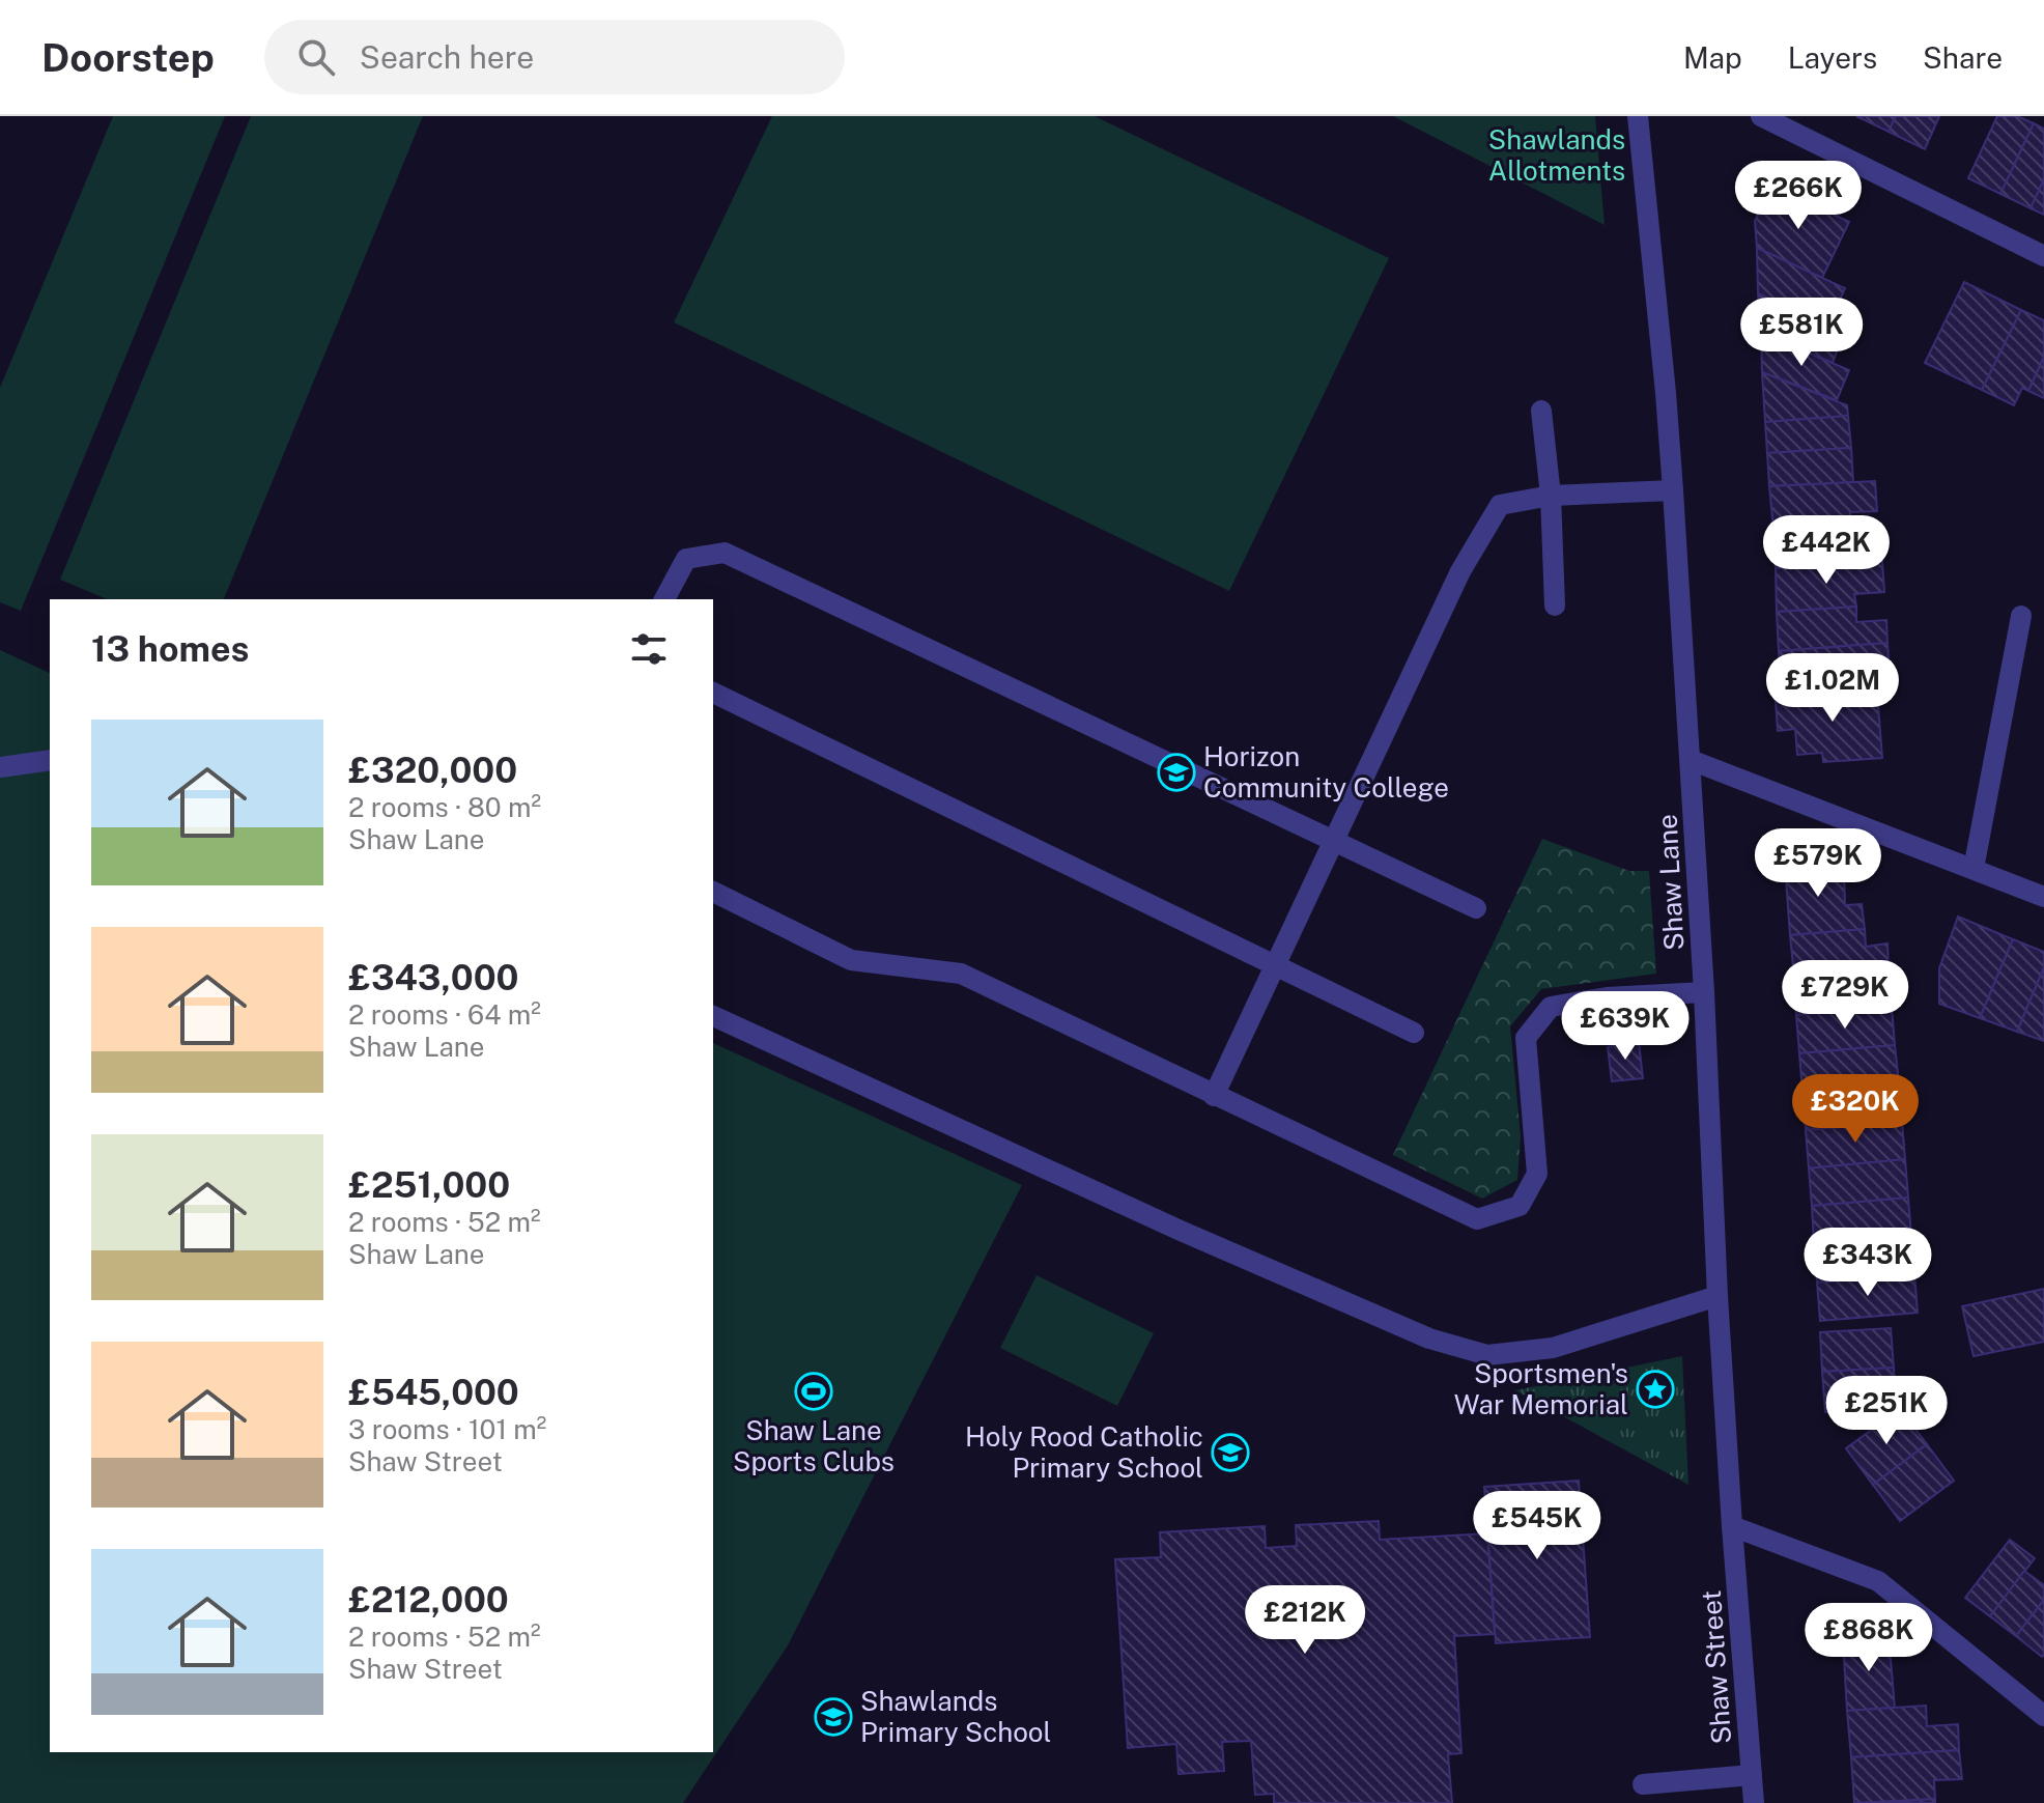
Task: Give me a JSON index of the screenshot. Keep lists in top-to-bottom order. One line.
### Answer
{"streets":{"street":["Shaw Lane","Shaw Street"]},"crossings":[["Shaw Lane","Shaw Street"]],"parks":["Shawlands Allotments"],"places":{"school or university":["Horizon Community College","Holy Rood Catholic Primary School","Shawlands Primary School"],"place":["Sportsmen's War Memorial"],"sports":["Shaw Lane Sports Clubs"]},"page":{"header":"Doorstep","search":"Search here","nav":["Map","Layers","Share"],"price":["£266K","£581K","£442K","£1.02M","£579K","£729K","£639K","£320K","£343K","£251K","£545K","£212K","£868K"],"heading":"13 homes","list":[{"name":"£320,000","note":"2 rooms · 80 m² · Shaw Lane"},{"name":"£343,000","note":"2 rooms · 64 m² · Shaw Lane"},{"name":"£251,000","note":"2 rooms · 52 m² · Shaw Lane"},{"name":"£545,000","note":"3 rooms · 101 m² · Shaw Street"},{"name":"£212,000","note":"2 rooms · 52 m² · Shaw Street"}]}}
